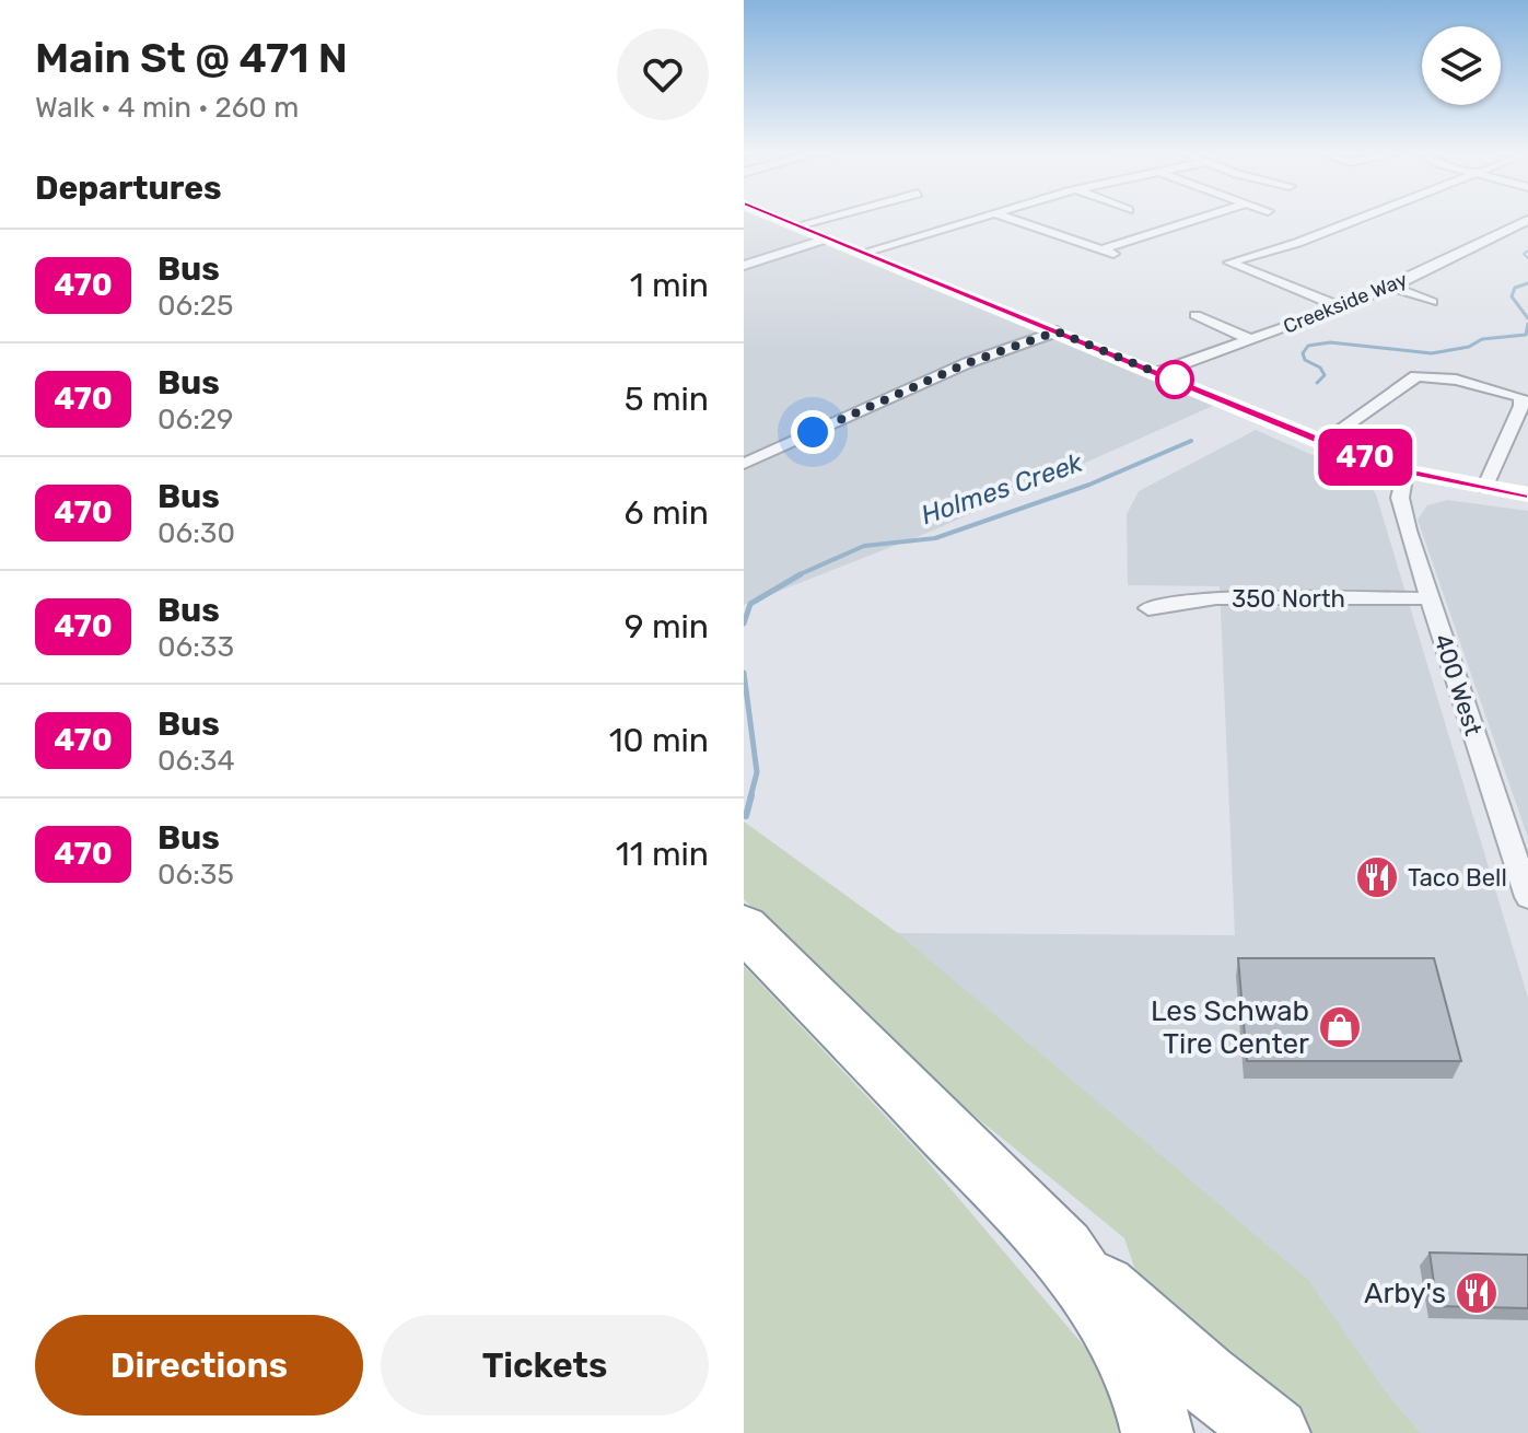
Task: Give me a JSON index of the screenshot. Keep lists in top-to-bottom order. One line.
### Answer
{"streets":{"street":["Creekside Way","350 North","400 West"]},"crossings":[["350 North","400 West"]],"water":["Holmes Creek"],"places":{"restaurant":["Taco Bell","Arby's"],"shop":["Les Schwab Tire Center"]},"lines":["bus line 470"],"page":{"heading":[["Main St @ 471 N","Walk · 4 min · 260 m"],"Departures"],"on_map":"470","list":[{"mark":"470","name":"Bus","note":"06:25","value":"1 min"},{"mark":"470","name":"Bus","note":"06:29","value":"5 min"},{"mark":"470","name":"Bus","note":"06:30","value":"6 min"},{"mark":"470","name":"Bus","note":"06:33","value":"9 min"},{"mark":"470","name":"Bus","note":"06:34","value":"10 min"},{"mark":"470","name":"Bus","note":"06:35","value":"11 min"}],"buttons":["Directions","Tickets"]}}
